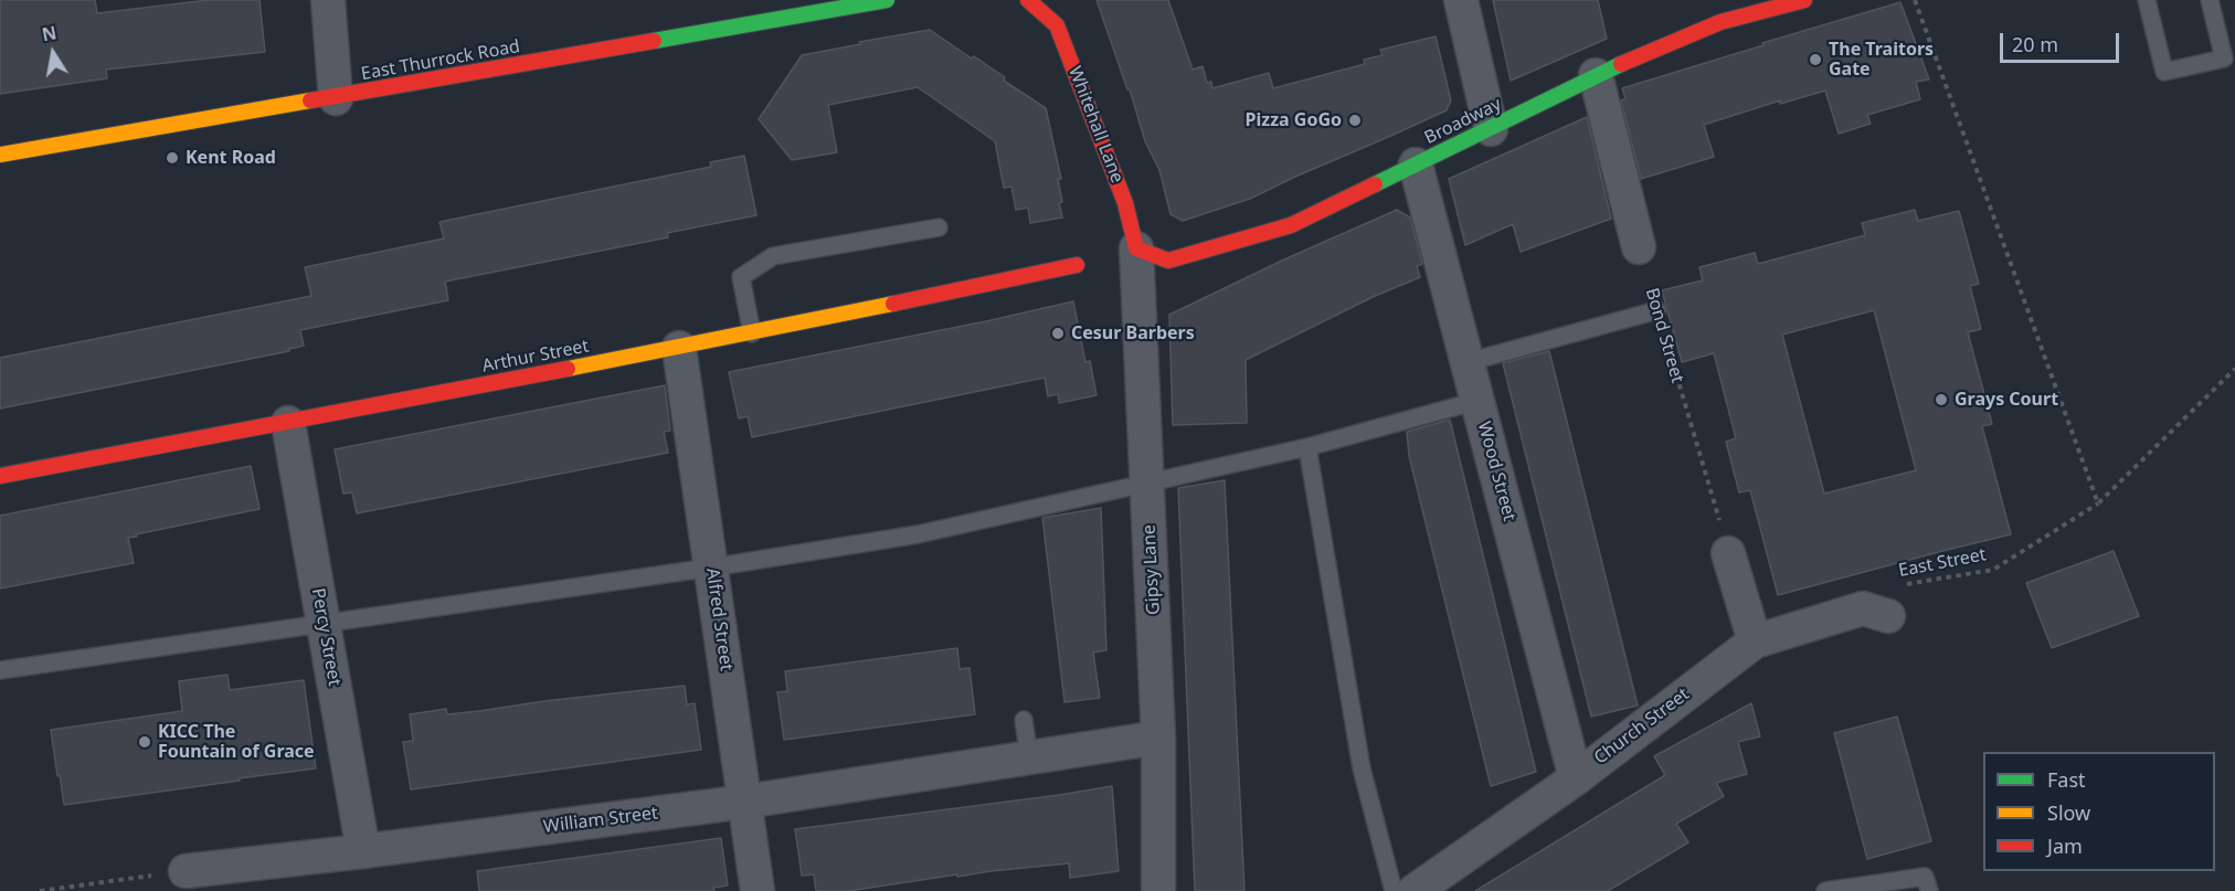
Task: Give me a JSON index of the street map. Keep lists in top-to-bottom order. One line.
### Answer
{"streets":{"main road":["East Thurrock Road","Broadway","Whitehall Lane","Arthur Street"],"street":["Wood Street","Gipsy Lane","Alfred Street","Percy Street","Church Street","William Street"],"path":["Bond Street","East Street"]},"crossings":[["Broadway","Whitehall Lane"],["Broadway","Wood Street"],["Broadway","Gipsy Lane"],["Whitehall Lane","Gipsy Lane"],["Arthur Street","Alfred Street"],["Arthur Street","Percy Street"],["Wood Street","Church Street"],["East Street","Church Street"],["Gipsy Lane","William Street"],["Alfred Street","William Street"],["Percy Street","William Street"]],"places":["The Traitors Gate","Pizza GoGo","Kent Road","Cesur Barbers","Grays Court","KICC The Fountain of Grace"],"legend":["Fast","Slow","Jam"],"scale_bar":"20 m","north":"top"}
